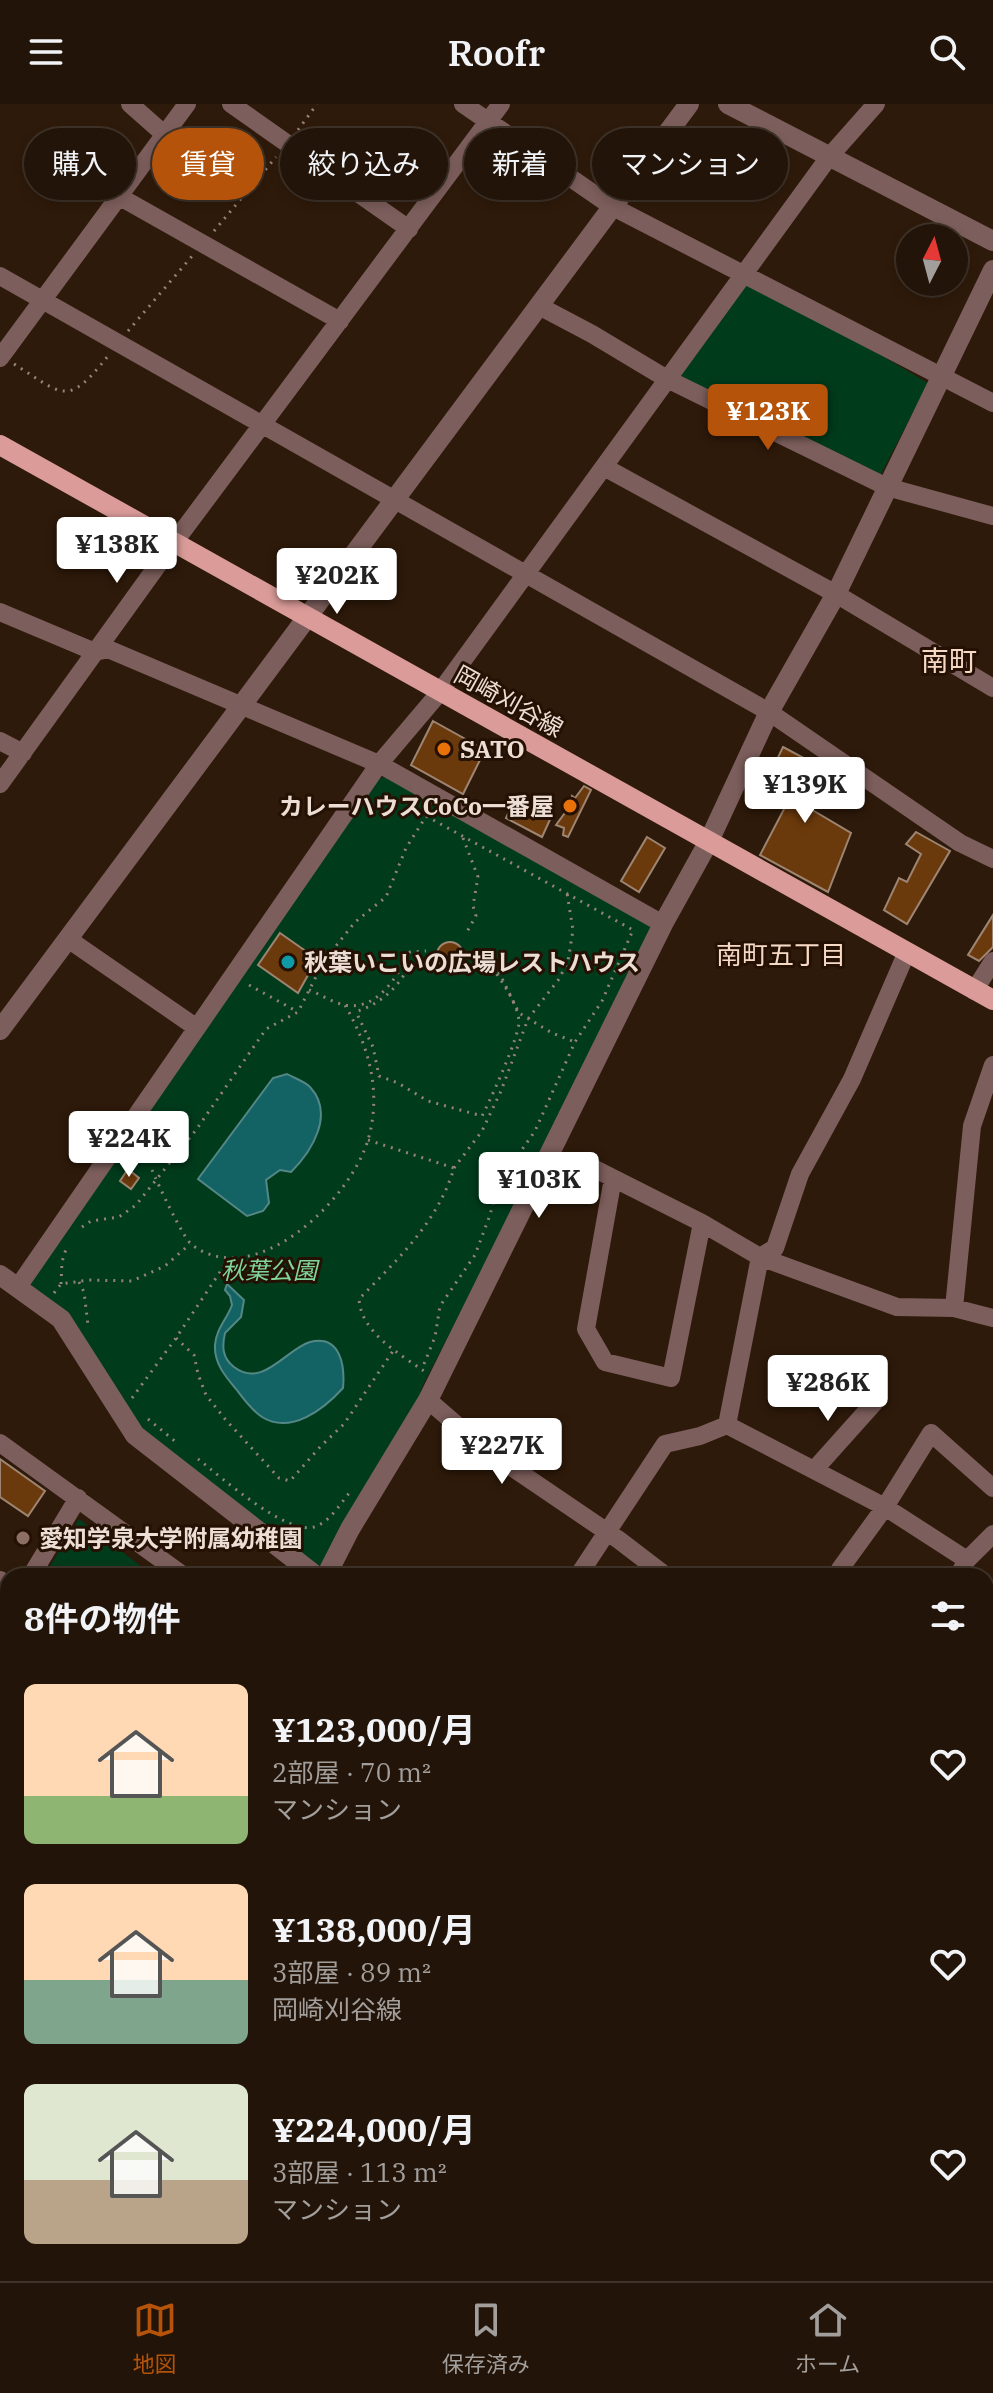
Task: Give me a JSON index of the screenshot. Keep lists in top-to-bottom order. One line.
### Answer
{"streets":{"main road":["岡崎刈谷線"]},"districts":["南町","南町五丁目"],"parks":["秋葉公園"],"places":["SATO","カレーハウスCoCo一番屋","秋葉いこいの広場レストハウス","愛知学泉大学附属幼稚園"],"north":"top","page":{"header":"Roofr","chip":["購入","賃貸","絞り込み","新着","マンション"],"price":["¥123K","¥138K","¥202K","¥139K","¥224K","¥103K","¥286K","¥227K"],"heading":"8件の物件","list":[{"name":"¥123,000/月","note":"2部屋 · 70 m² · マンション"},{"name":"¥138,000/月","note":"3部屋 · 89 m² · 岡崎刈谷線"},{"name":"¥224,000/月","note":"3部屋 · 113 m² · マンション"}],"tabs":["地図","保存済み","ホーム"]}}
